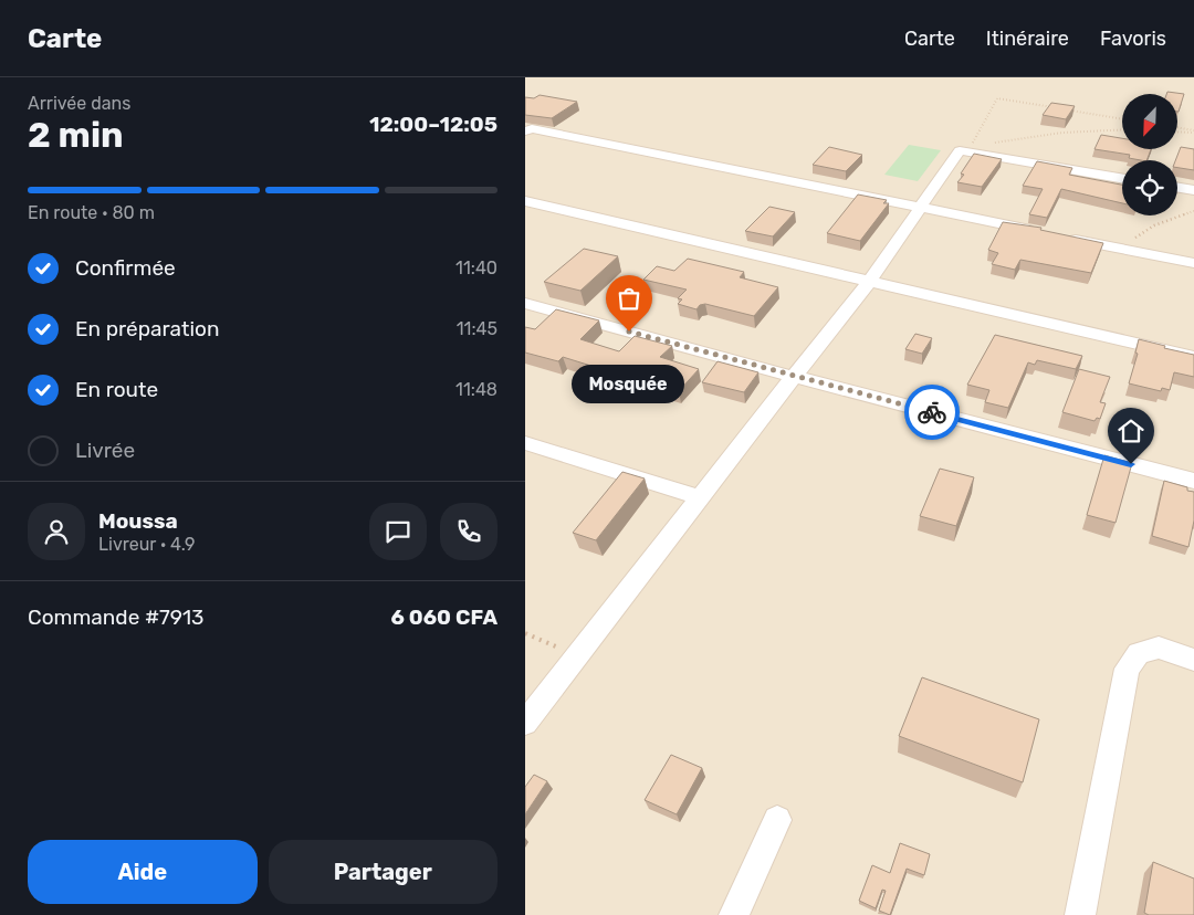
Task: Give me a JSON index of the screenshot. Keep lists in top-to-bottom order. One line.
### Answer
{"places":["Mosquée"],"north":"bottom left","page":{"header":"Carte","nav":["Carte","Itinéraire","Favoris"],"heading":["2 min","Arrivée dans","12:00–12:05"],"panel":["Moussa","Livreur · 4.9","Commande #7913","6 060 CFA"],"bar":"En route · 80 m","list":[["Confirmée","11:40"],["En préparation","11:45"],["En route","11:48"],"Livrée"],"bubble":"Mosquée","buttons":["Aide","Partager"]}}
